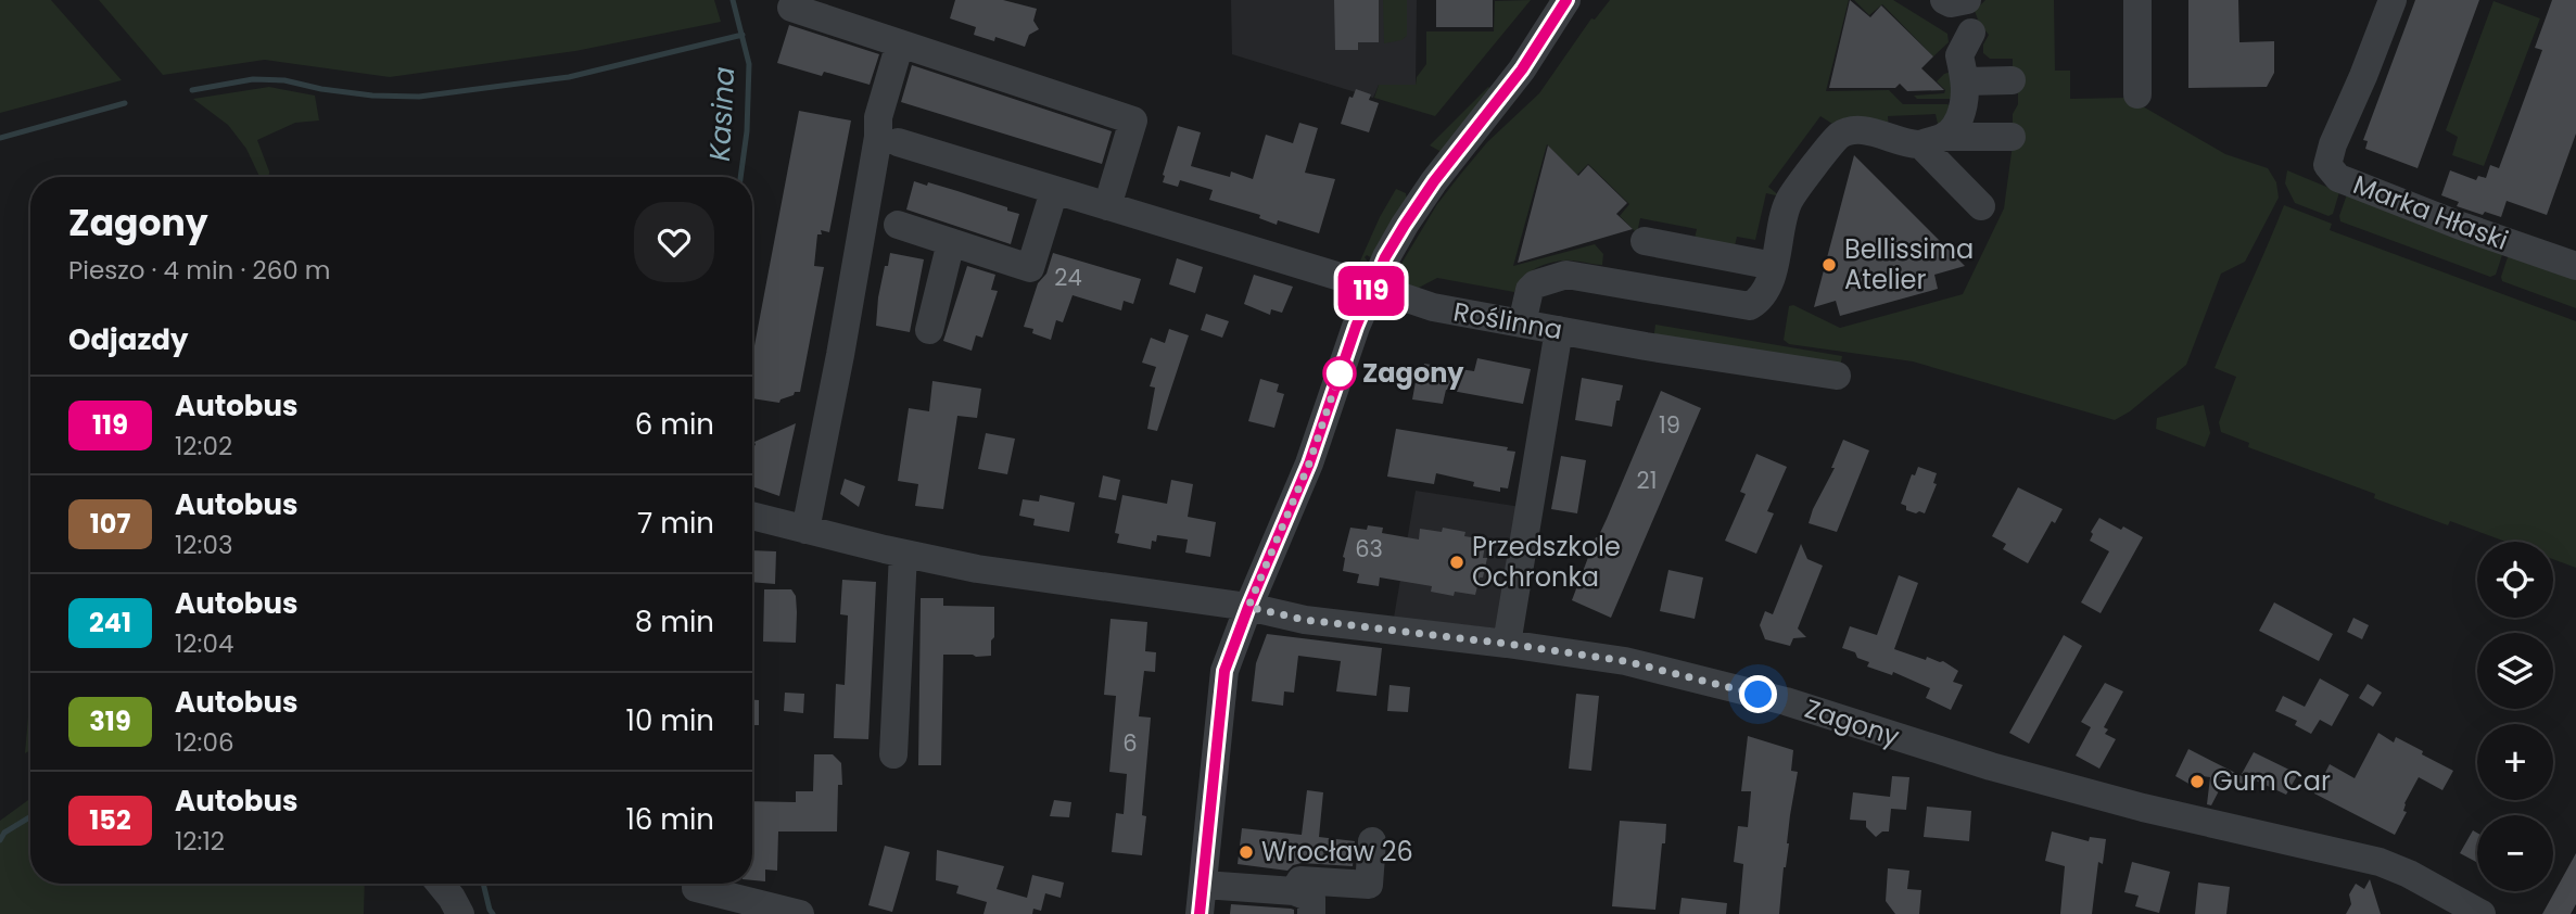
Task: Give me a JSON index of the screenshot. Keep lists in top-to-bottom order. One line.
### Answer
{"streets":{"street":["Marka Hłaski","Roślinna","Zagony"]},"water":["Kasina"],"places":["Bellissima Atelier","Zagony","Przedszkole Ochronka","Gum Car","Wrocław 26"],"lines":["bus line 119"],"house_numbers":["24","19","21","63","6"],"page":{"on_map":"119","heading":[["Zagony","Pieszo · 4 min · 260 m"],"Odjazdy"],"list":[{"mark":"119","name":"Autobus","note":"12:02","value":"6 min"},{"mark":"107","name":"Autobus","note":"12:03","value":"7 min"},{"mark":"241","name":"Autobus","note":"12:04","value":"8 min"},{"mark":"319","name":"Autobus","note":"12:06","value":"10 min"},{"mark":"152","name":"Autobus","note":"12:12","value":"16 min"}],"map_buttons":["+","−"]}}
